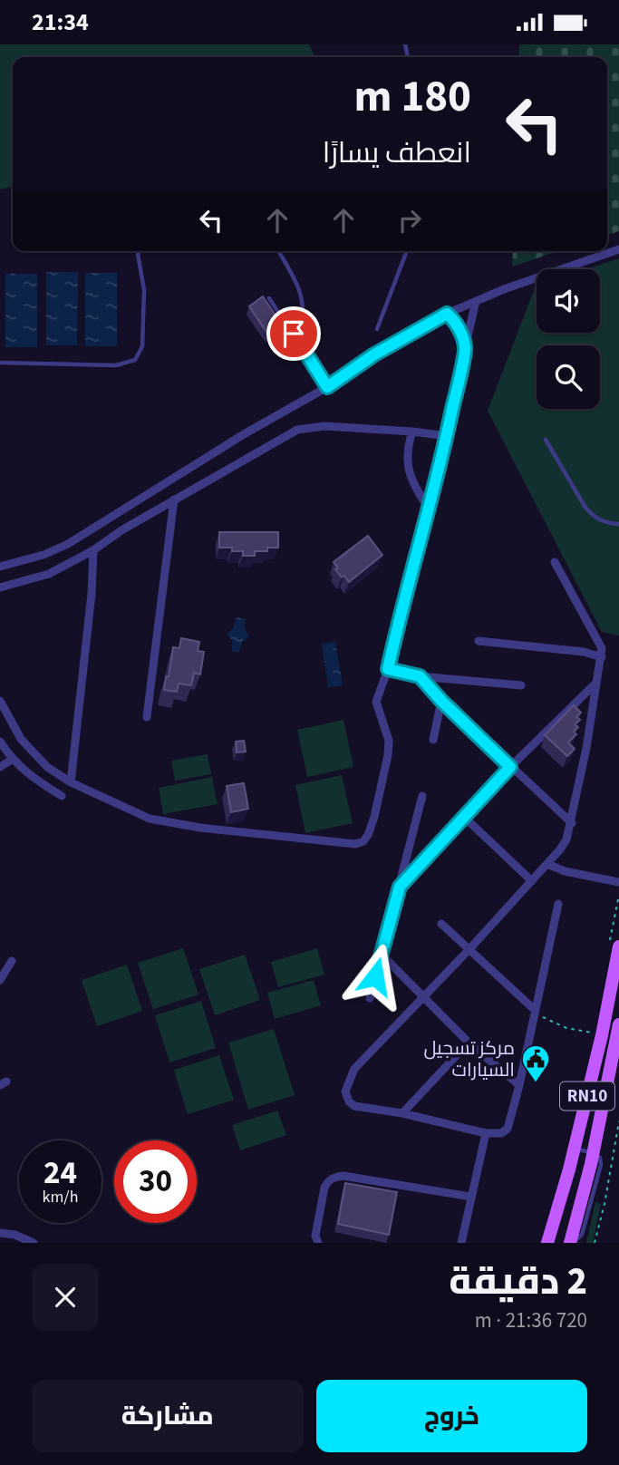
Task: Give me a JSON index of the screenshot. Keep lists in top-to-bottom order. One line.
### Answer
{"streets":{"main road":["RN10"]},"places":{"public building":["مركز تسجيل السيارات"]},"page":{"status":"21:34","turn":["180 m","انعطف يسارًا"],"speed":"24 km/h","limit":"30","heading":["2 دقيقة","720 m · 21:36"],"buttons":["خروج","مشاركة"]}}
